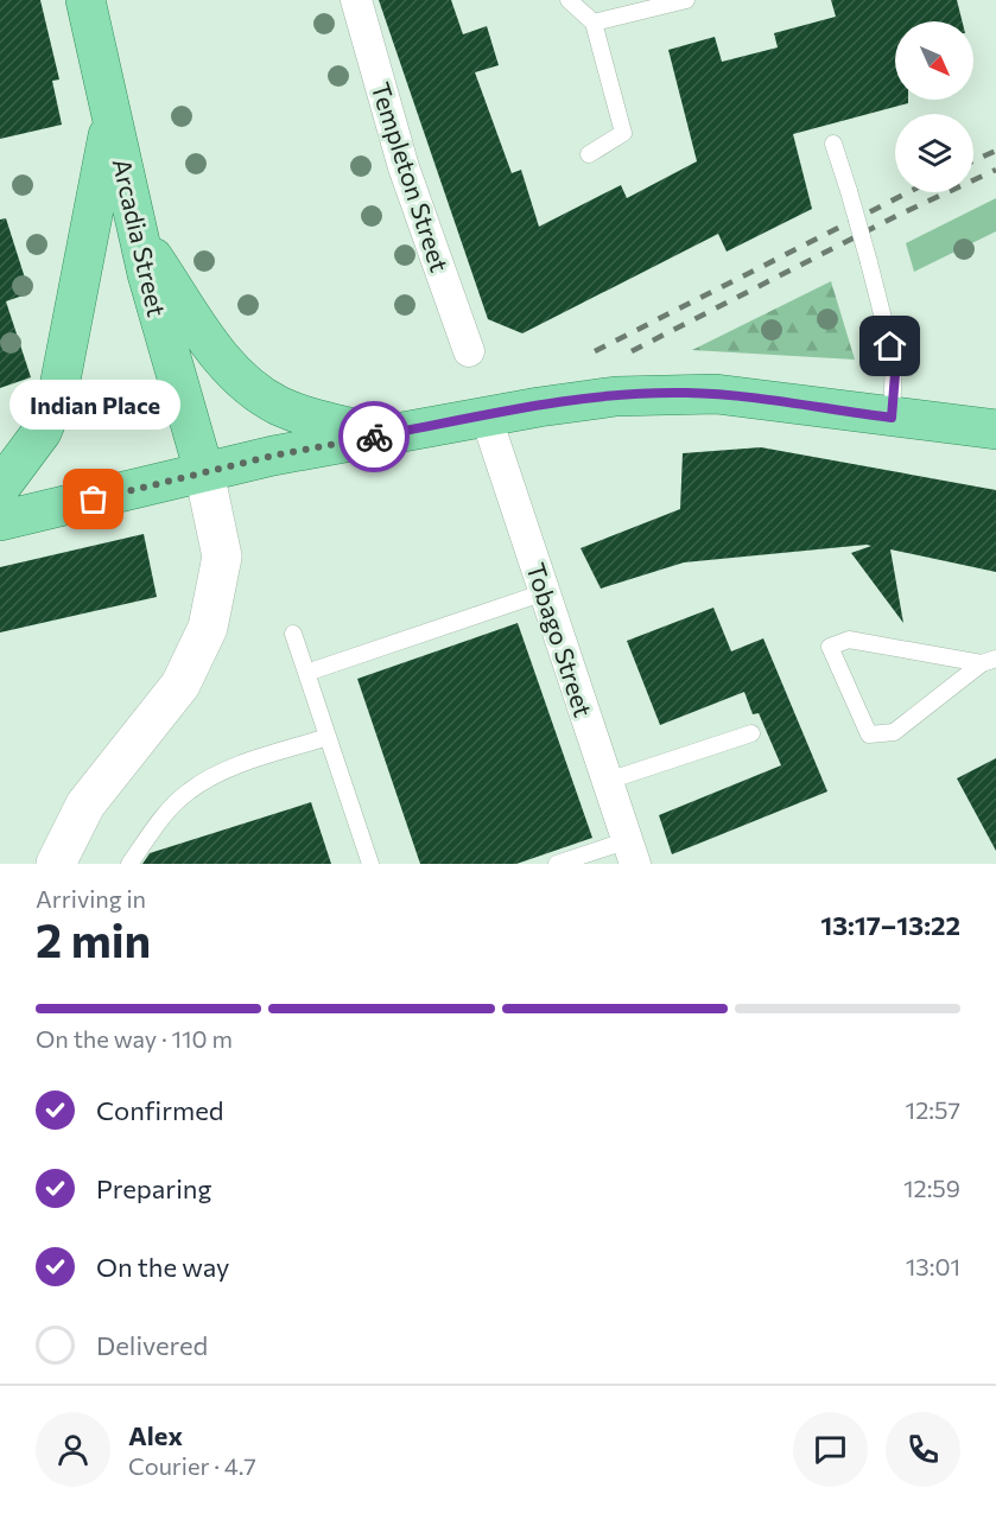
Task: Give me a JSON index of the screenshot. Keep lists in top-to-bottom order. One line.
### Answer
{"streets":{"main road":["Arcadia Street"],"street":["Templeton Street","Tobago Street"]},"places":["Indian Place"],"north":"bottom right","page":{"bubble":"Indian Place","heading":["2 min","Arriving in","13:17–13:22"],"panel":["Alex","Courier · 4.7"],"bar":"On the way · 110 m","list":[["Confirmed","12:57"],["Preparing","12:59"],["On the way","13:01"],"Delivered"]}}
